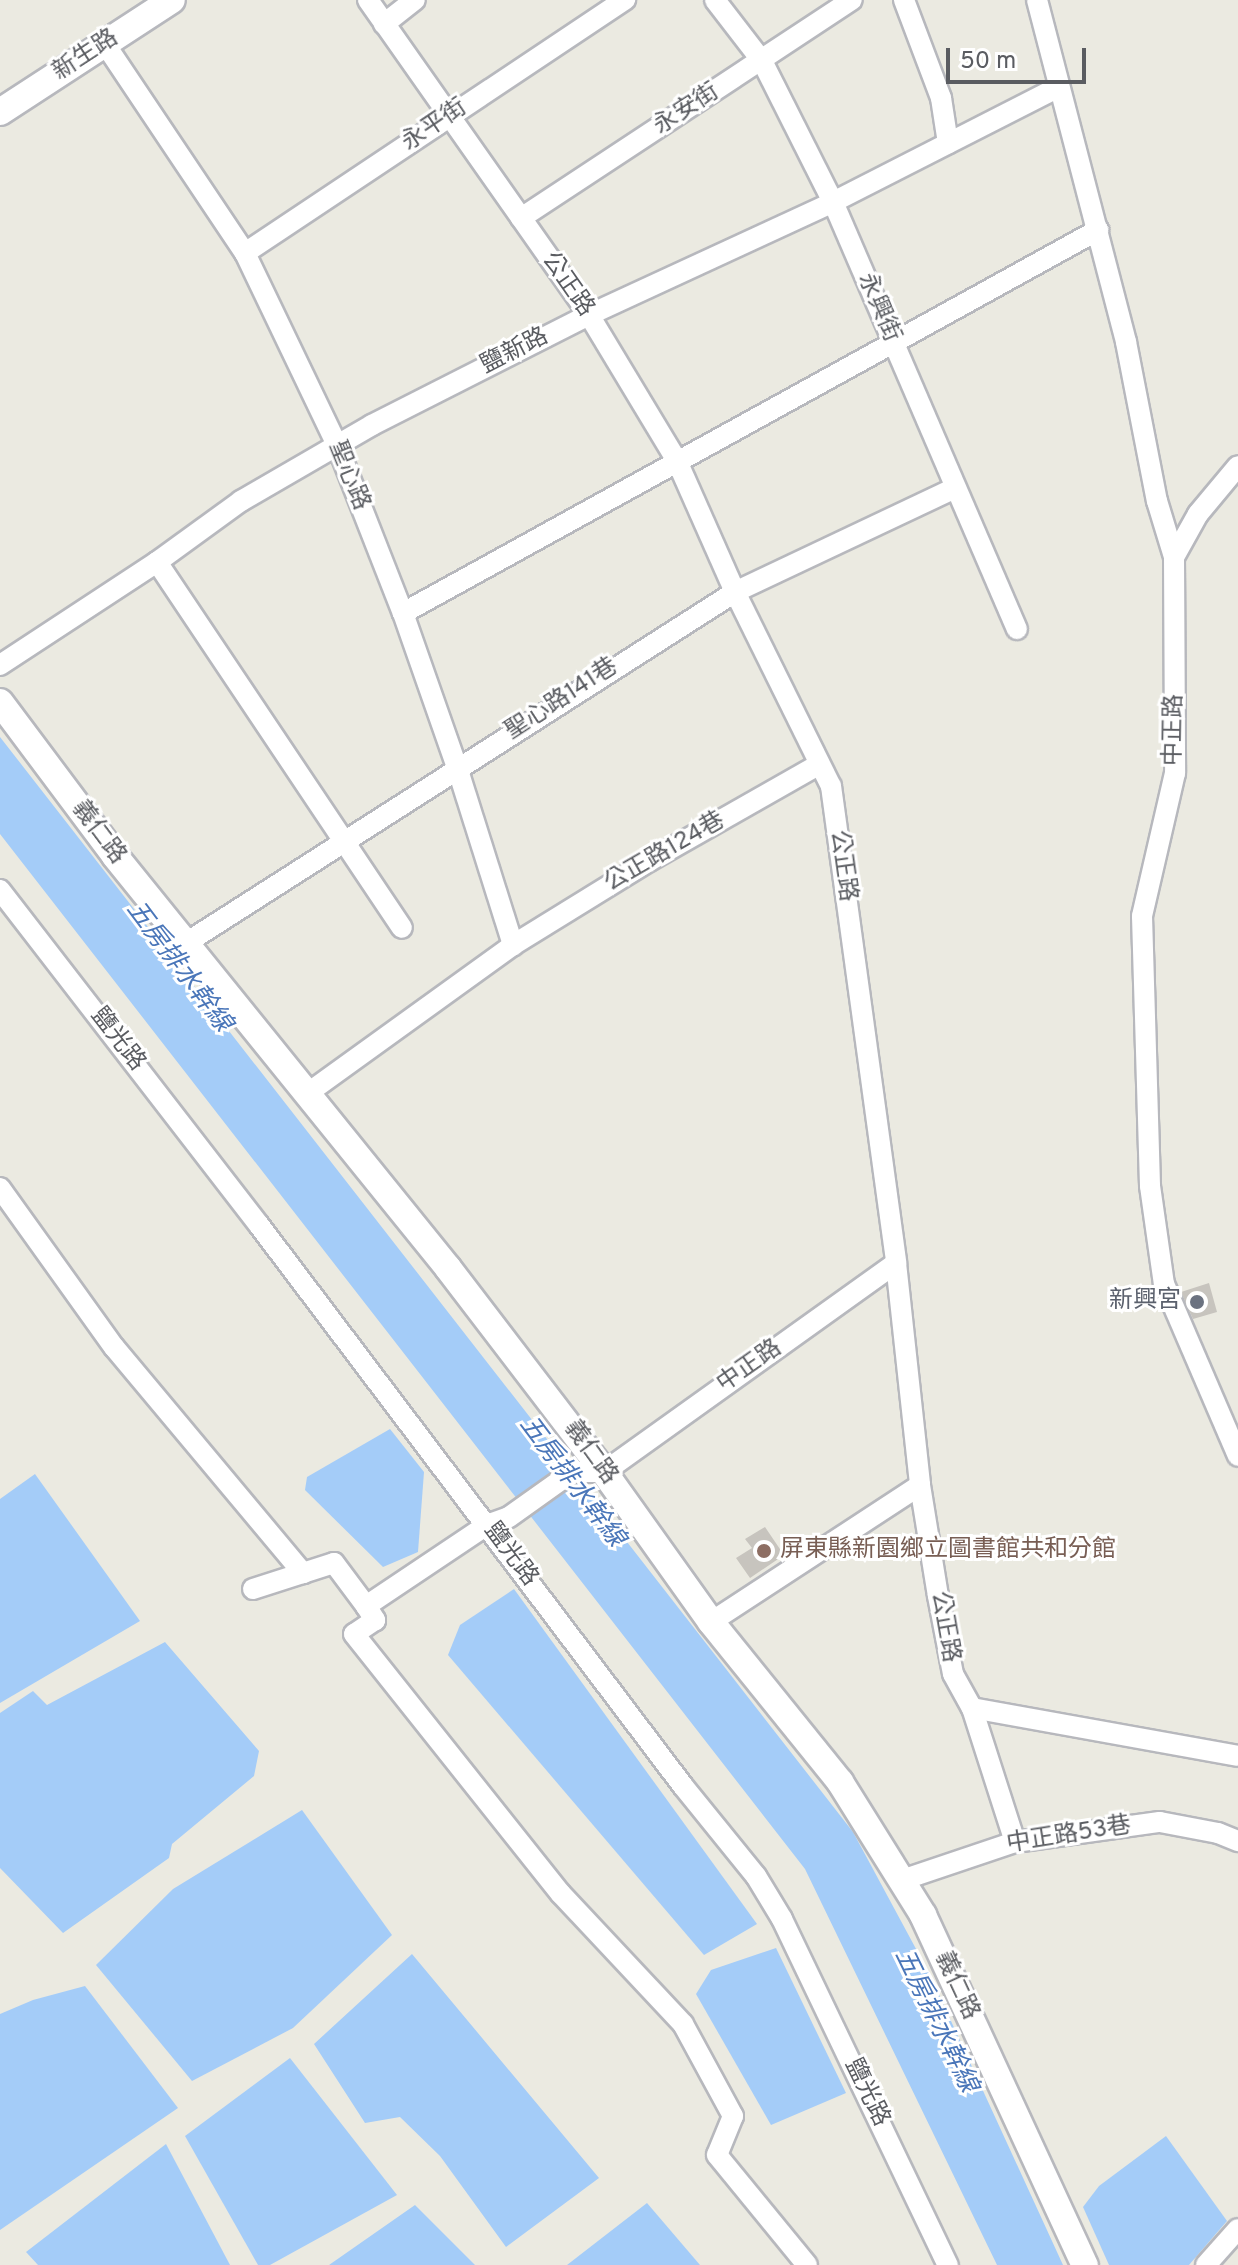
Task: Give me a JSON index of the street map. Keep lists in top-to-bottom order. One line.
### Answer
{"streets":{"street":["新生路","永安街","永平街","公正路","永興街","鹽新路","聖心路","聖心路141巷","中正路","義仁路","公正路124巷","鹽光路","中正路53巷"]},"crossings":[["新生路","聖心路"],["永安街","公正路"],["永安街","永興街"],["永平街","公正路"],["永平街","聖心路"],["公正路","鹽新路"],["公正路","聖心路141巷"],["公正路","中正路"],["公正路","公正路124巷"],["公正路","中正路53巷"],["永興街","鹽新路"],["永興街","聖心路141巷"],["鹽新路","聖心路"],["鹽新路","中正路"],["聖心路","聖心路141巷"],["聖心路","公正路124巷"],["聖心路141巷","義仁路"],["中正路","義仁路"],["義仁路","公正路124巷"],["義仁路","中正路53巷"]],"water":["五房排水幹線"],"places":["新興宮","屏東縣新園鄉立圖書館共和分館"],"scale_bar":"50 m"}
